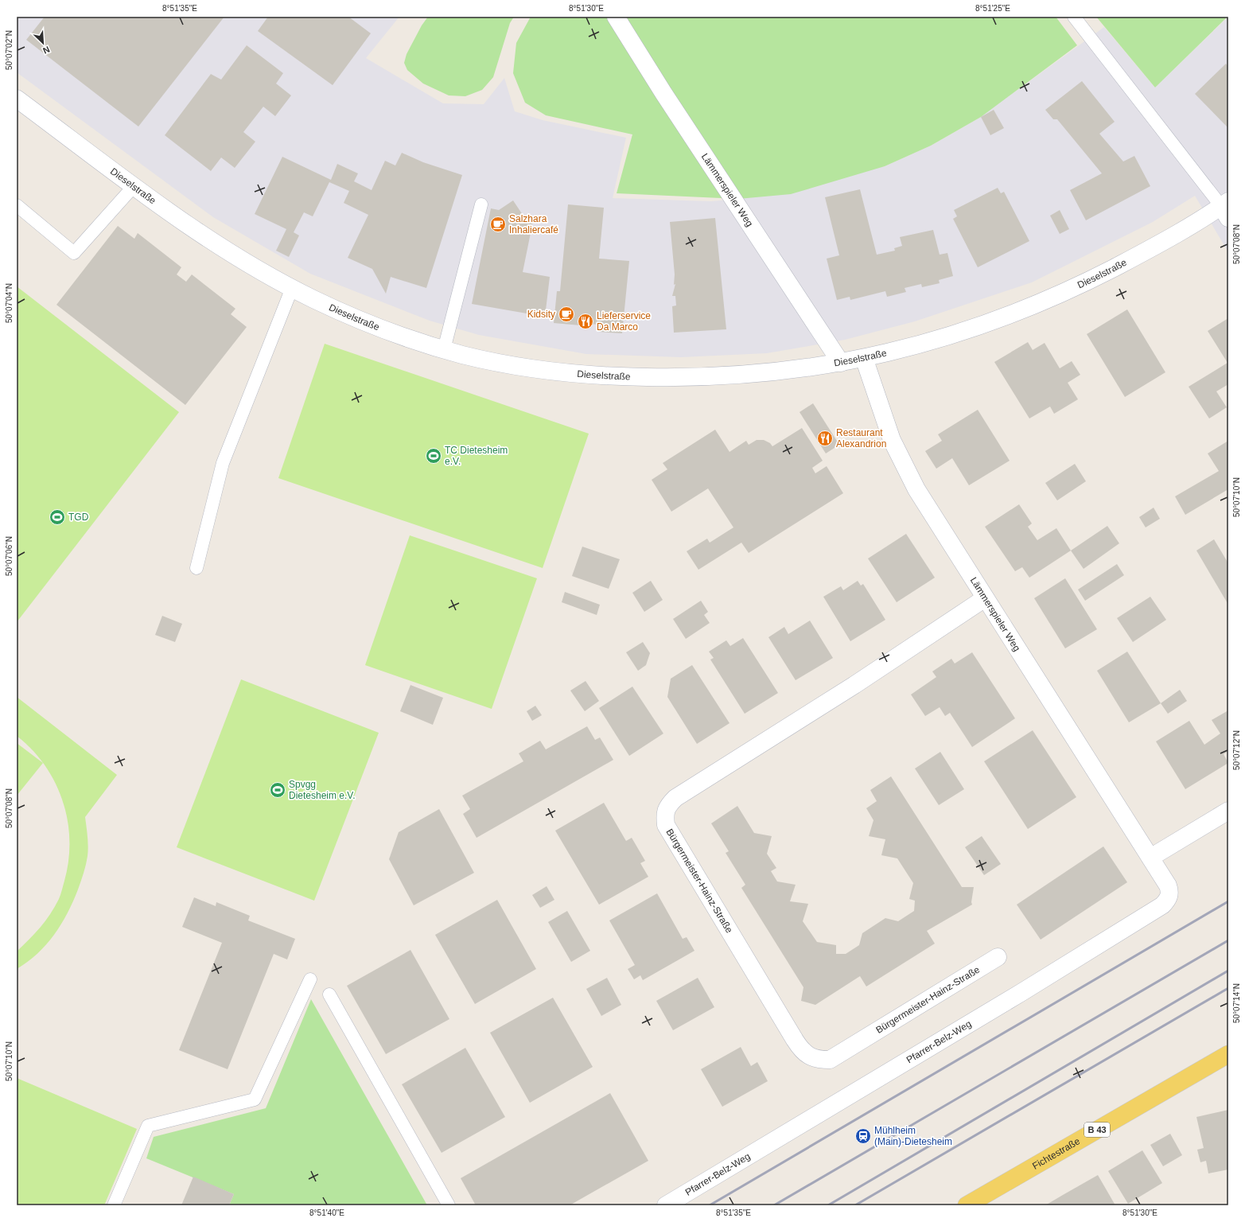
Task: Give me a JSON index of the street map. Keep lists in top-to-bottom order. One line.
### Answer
{"streets":{"main road":["B 43","Fichtestraße"],"street":["Dieselstraße","Lämmerspieler Weg","Bürgermeister-Hainz-Straße","Pfarrer-Belz-Weg"]},"crossings":[["Dieselstraße","Lämmerspieler Weg"],["Lämmerspieler Weg","Bürgermeister-Hainz-Straße"],["Lämmerspieler Weg","Pfarrer-Belz-Weg"]],"places":{"cafe":["Salzhara Inhaliercafé","Kidsity"],"restaurant":["Lieferservice Da Marco","Restaurant Alexandrion"],"sports":["TC Dietesheim e.V.","TGD","Spvgg Dietesheim e.V."],"station":["Mühlheim (Main)-Dietesheim"]},"north":"bottom right","coordinates":["8°51'35\"E","8°51'30\"E","8°51'25\"E","50°07'02\"N","50°07'08\"N","50°07'04\"N","50°07'10\"N","50°07'06\"N","50°07'12\"N","50°07'14\"N","8°51'40\"E"]}
